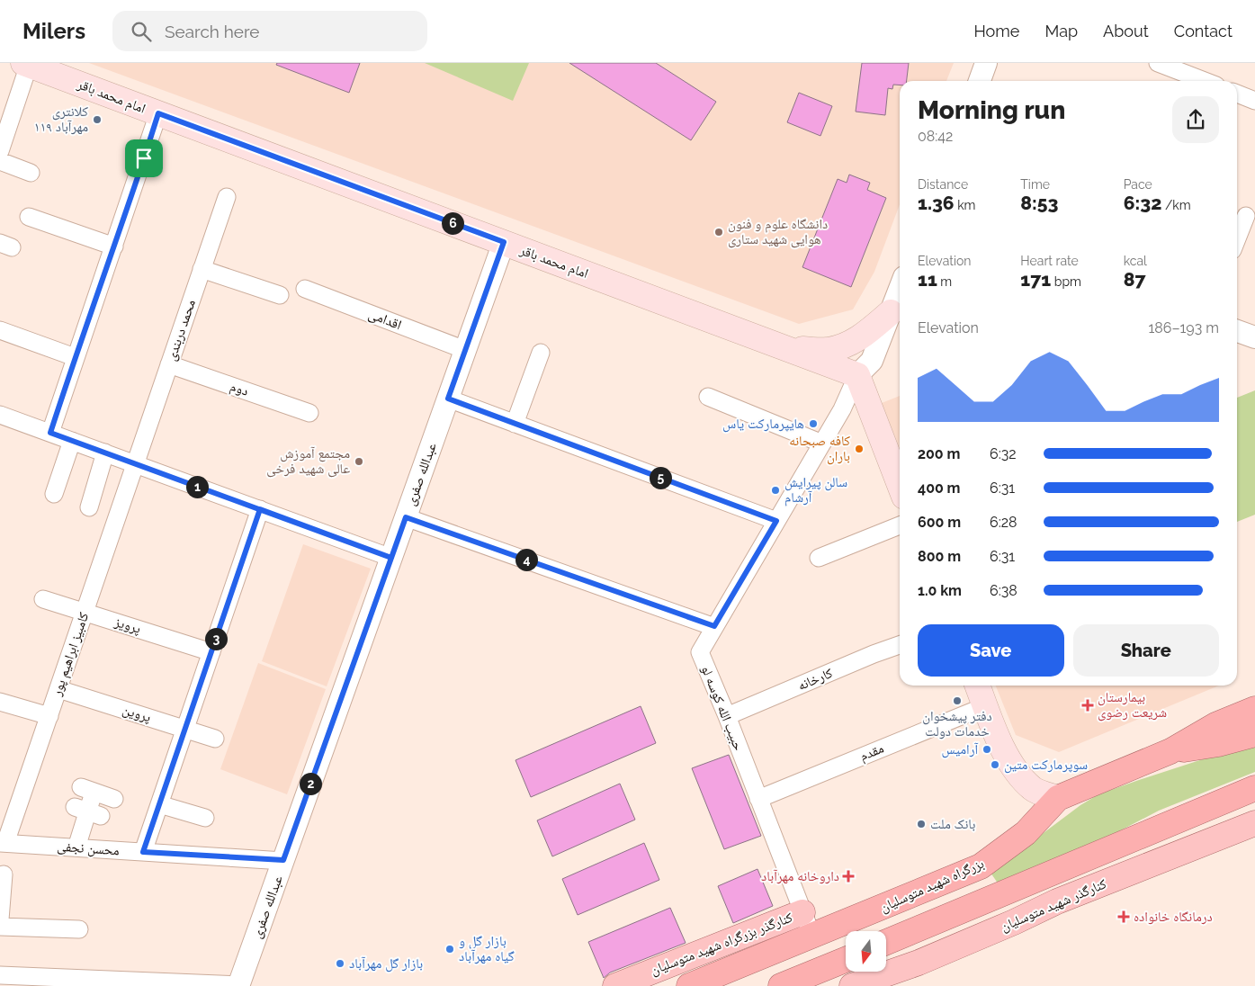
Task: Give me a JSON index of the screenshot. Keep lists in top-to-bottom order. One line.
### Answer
{"streets":{"highway":["بزرگراه شهید متوسلیان"],"main road":["امام محمد باقر","کنارگذر شهید متوسلیان","کنارگذر بزرگراه شهید متوسلیان"],"street":["اقدامی","محمد دربندی","دوم","عبدالله صفری","پرویز","کامبیز ابراهیم پور","کارخانه","حبیب الله کوسه لو","پروین","مقدم","محسن نجفی"]},"crossings":[["امام محمد باقر","عبدالله صفری"],["امام محمد باقر","حبیب الله کوسه لو"],["اقدامی","عبدالله صفری"],["محمد دربندی","دوم"],["محمد دربندی","کامبیز ابراهیم پور"],["عبدالله صفری","محسن نجفی"],["پرویز","کامبیز ابراهیم پور"],["کامبیز ابراهیم پور","پروین"],["کامبیز ابراهیم پور","محسن نجفی"],["کارخانه","حبیب الله کوسه لو"],["حبیب الله کوسه لو","مقدم"],["حبیب الله کوسه لو","بزرگراه شهید متوسلیان"],["حبیب الله کوسه لو","کنارگذر بزرگراه شهید متوسلیان"]],"places":{"other":["کلانتری ۱۱۹ مهرآباد","دانشگاه علوم و فنون هوایی شهید ستاری","هایپرمارکت یاس","کافه صبحانه باران","مجتمع آموزش عالی شهید فرخی","سالن پیرایش آرشام","دفتر پیشخوان خدمات دولت","آرامیس","سوپرمارکت متین","بانک ملت","بازار گل و گیاه مهرآباد","بازار گل مهرآباد"],"health":["بیمارستان شریعت رضوی","داروخانه مهرآباد","درمانگاه خانواده"]},"north":"bottom","page":{"header":"Milers","search":"Search here","nav":["Home","Map","About","Contact"],"heading":["Morning run","08:42"],"stats":[["Distance","1.36 km"],["Time","8:53"],["Pace","6:32 /km"],["Elevation","11 m"],["Heart rate","171 bpm"],["kcal","87"]],"pins":["6","5","1","4","3","2"],"chart":["Elevation","186–193 m"],"list":[{"name":"200 m","note":"6:32"},{"name":"400 m","note":"6:31"},{"name":"600 m","note":"6:28"},{"name":"800 m","note":"6:31"},{"name":"1.0 km","note":"6:38"}],"buttons":["Save","Share"]}}
